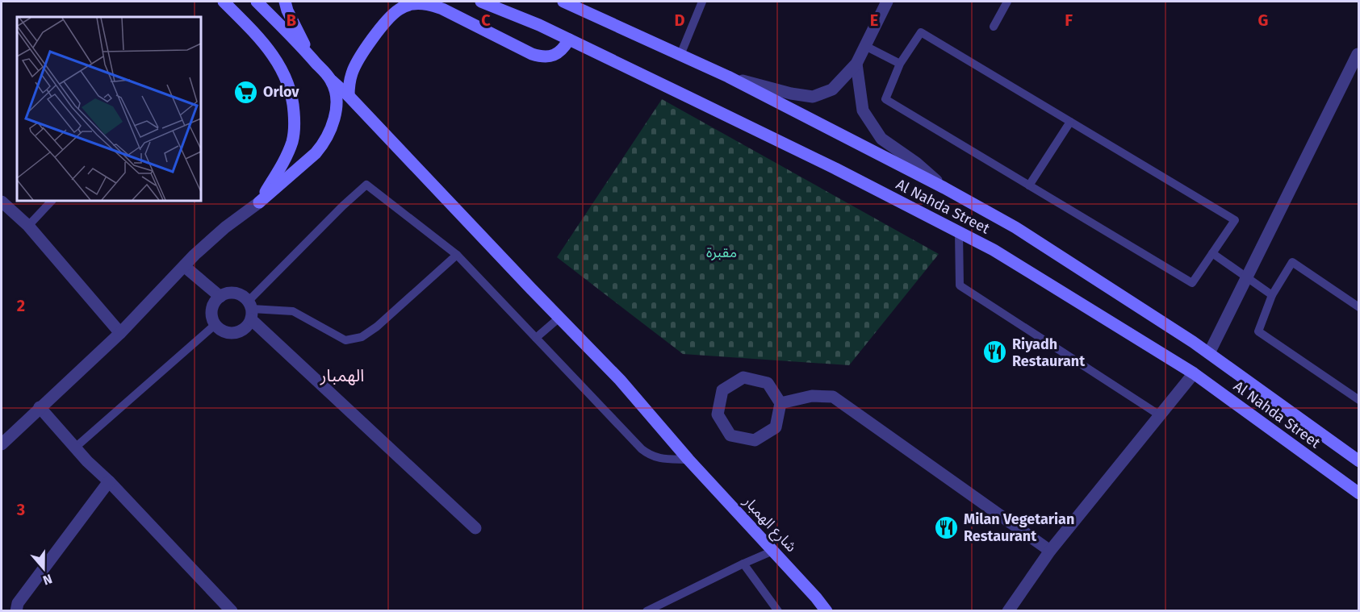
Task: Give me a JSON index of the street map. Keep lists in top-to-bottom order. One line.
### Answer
{"streets":{"main road":["Al Nahda Street","شارع الهمبار"]},"districts":["الهمبار"],"parks":["مقبرة"],"places":{"supermarket":["Orlov"],"restaurant":["Riyadh Restaurant","Milan Vegetarian Restaurant"]},"north":"bottom","grid":{"columns":["B","C","D","E","F","G"],"rows":["2","3"]}}
